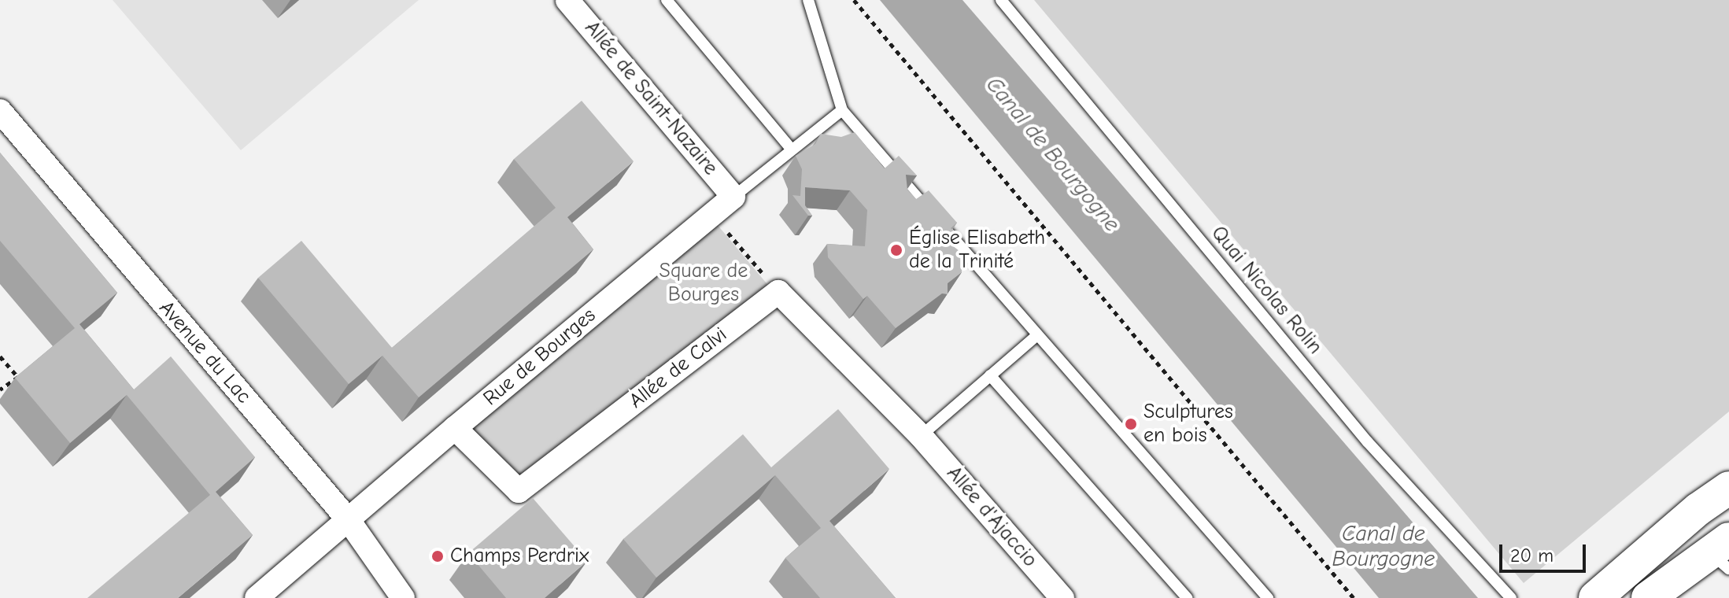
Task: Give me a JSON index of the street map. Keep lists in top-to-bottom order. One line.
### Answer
{"streets":{"street":["Allée de Saint-Nazaire","Avenue du Lac","Rue de Bourges","Allée de Calvi","Allée d'Ajaccio"],"lane":["Quai Nicolas Rolin"]},"crossings":[["Allée de Saint-Nazaire","Rue de Bourges"],["Avenue du Lac","Rue de Bourges"],["Rue de Bourges","Allée de Calvi"]],"water":["Canal de Bourgogne"],"parks":["Square de Bourges"],"places":["Église Elisabeth de la Trinité","Sculptures en bois","Champs Perdrix"],"scale_bar":"20 m"}
